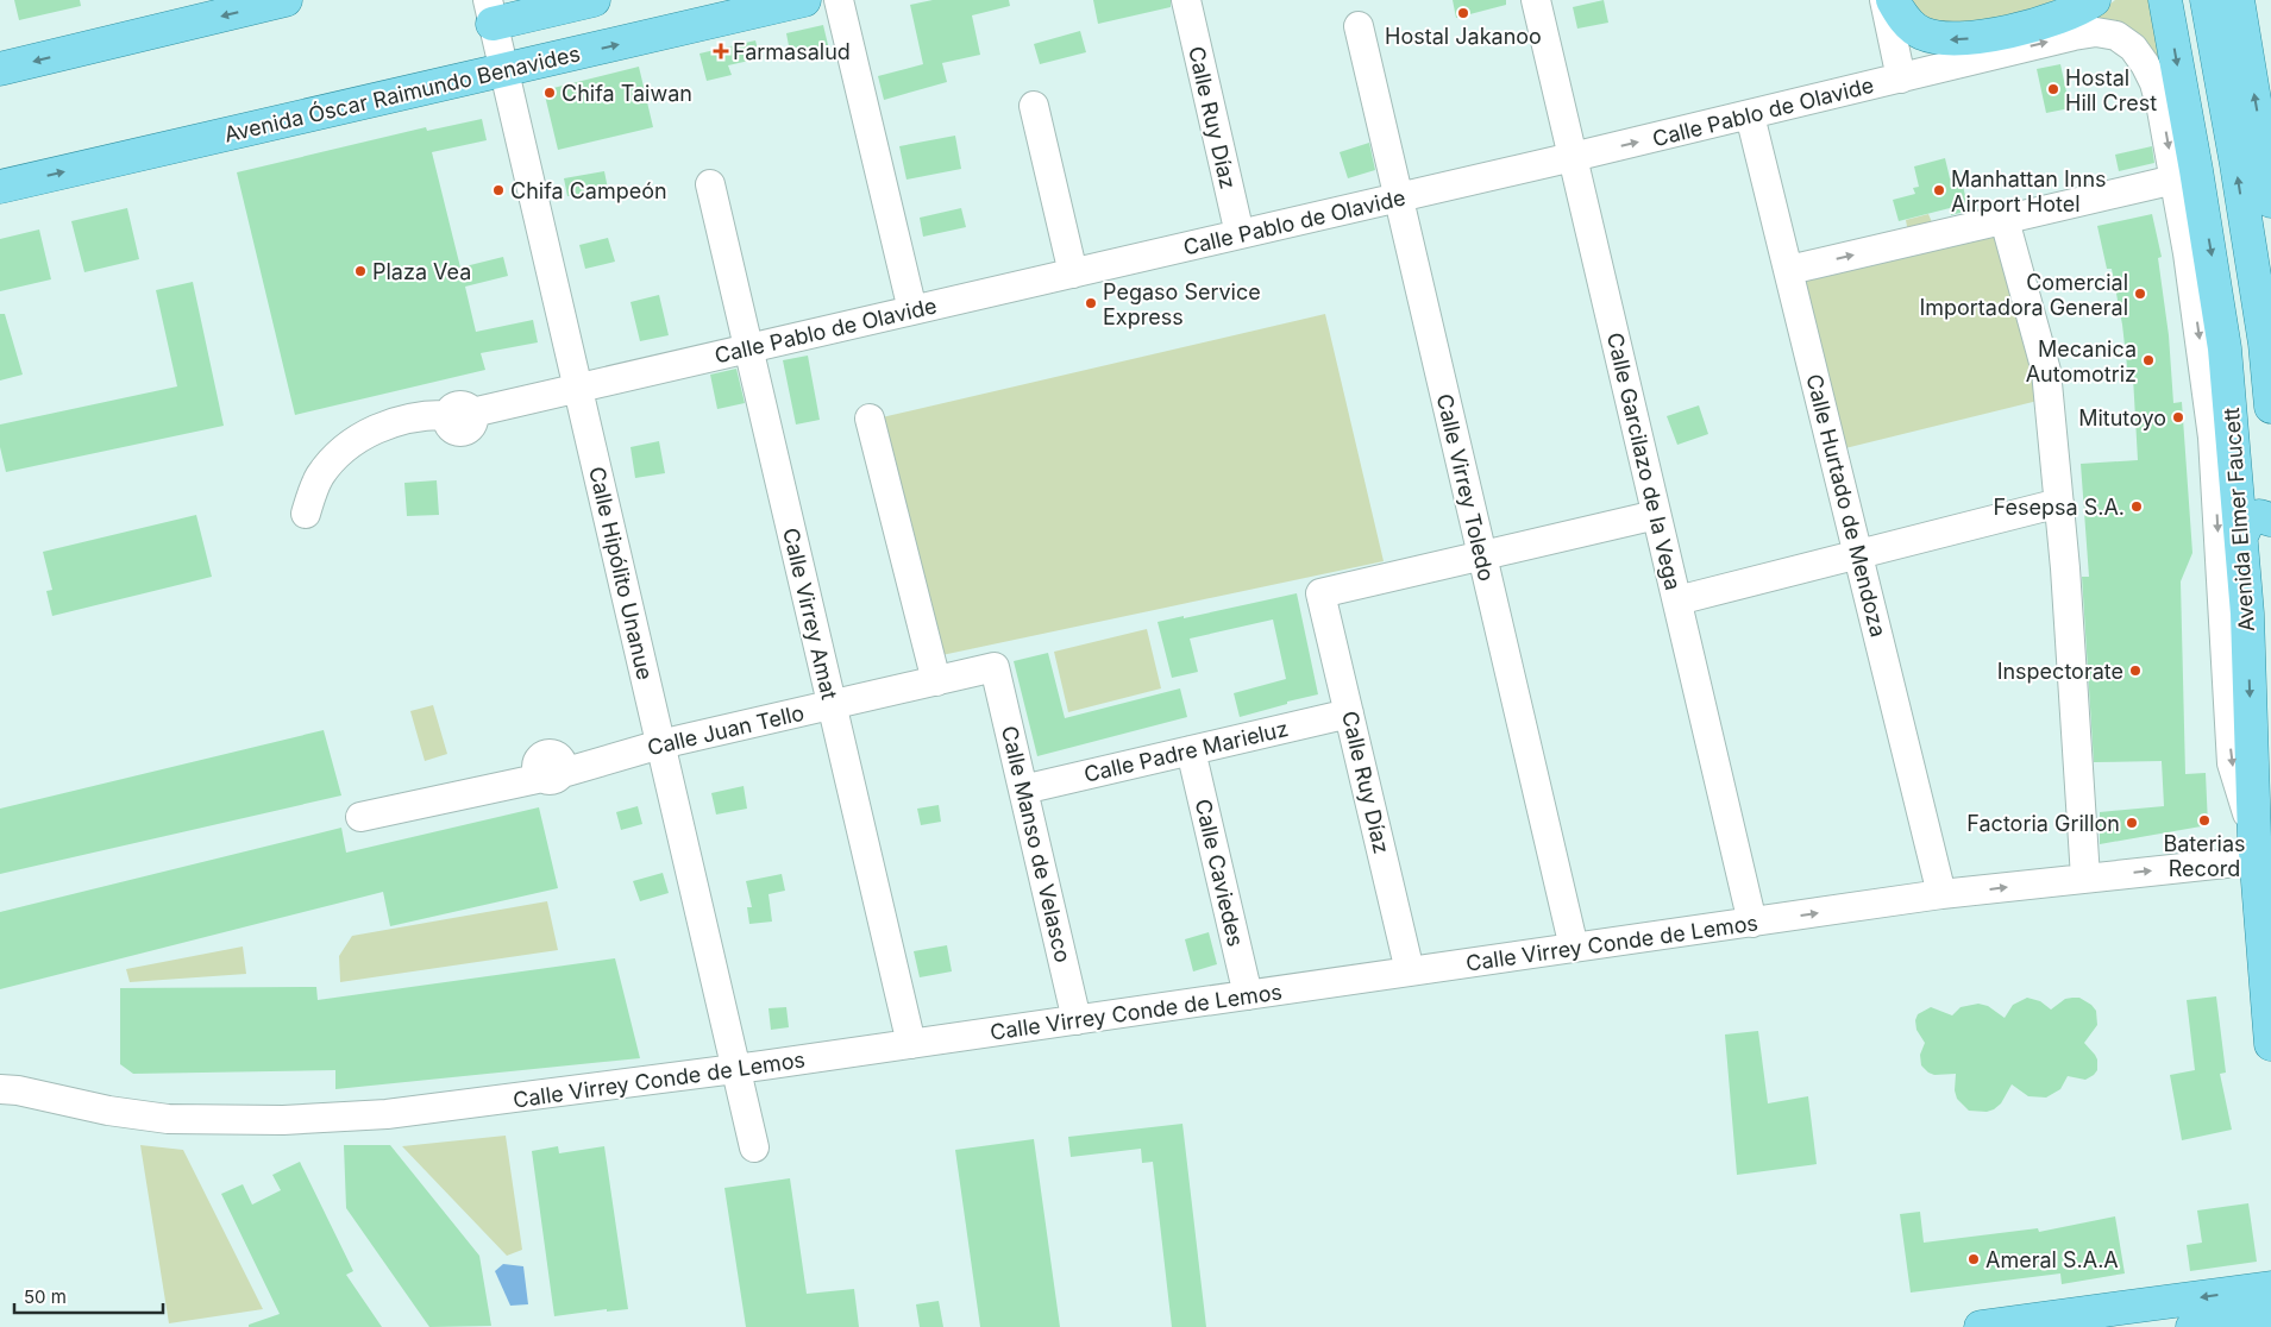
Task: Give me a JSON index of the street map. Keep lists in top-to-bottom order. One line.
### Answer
{"streets":{"main road":["Avenida Óscar Raimundo Benavides","Avenida Elmer Faucett"],"street":["Calle Pablo de Olavide","Calle Ruy Díaz","Calle Garcilazo de la Vega","Calle Virrey Toledo","Calle Hurtado de Mendoza","Calle Hipólito Unanue","Calle Virrey Amat","Calle Juan Tello","Calle Padre Marieluz","Calle Manso de Velasco","Calle Caviedes","Calle Virrey Conde de Lemos"]},"crossings":[["Avenida Óscar Raimundo Benavides","Calle Hipólito Unanue"],["Calle Pablo de Olavide","Calle Ruy Díaz"],["Calle Pablo de Olavide","Calle Garcilazo de la Vega"],["Calle Pablo de Olavide","Calle Virrey Toledo"],["Calle Pablo de Olavide","Calle Hurtado de Mendoza"],["Calle Pablo de Olavide","Calle Hipólito Unanue"],["Calle Pablo de Olavide","Calle Virrey Amat"],["Calle Ruy Díaz","Calle Virrey Toledo"],["Calle Ruy Díaz","Calle Padre Marieluz"],["Calle Ruy Díaz","Calle Virrey Conde de Lemos"],["Calle Garcilazo de la Vega","Calle Virrey Conde de Lemos"],["Calle Virrey Toledo","Calle Virrey Conde de Lemos"],["Calle Hurtado de Mendoza","Calle Virrey Conde de Lemos"],["Avenida Elmer Faucett","Calle Virrey Conde de Lemos"],["Calle Hipólito Unanue","Calle Juan Tello"],["Calle Hipólito Unanue","Calle Virrey Conde de Lemos"],["Calle Virrey Amat","Calle Juan Tello"],["Calle Virrey Amat","Calle Virrey Conde de Lemos"],["Calle Juan Tello","Calle Manso de Velasco"],["Calle Padre Marieluz","Calle Manso de Velasco"],["Calle Padre Marieluz","Calle Caviedes"],["Calle Manso de Velasco","Calle Virrey Conde de Lemos"],["Calle Caviedes","Calle Virrey Conde de Lemos"]],"places":{"other":["Hostal Jakanoo","Hostal Hill Crest","Chifa Taiwan","Chifa Campeón","Manhattan Inns Airport Hotel","Plaza Vea","Comercial Importadora General","Pegaso Service Express","Mecanica Automotriz","Mitutoyo","Fesepsa S.A.","Inspectorate","Baterias Record","Factoria Grillon","Ameral S.A.A"],"health":["Farmasalud"]},"scale_bar":"50 m"}
